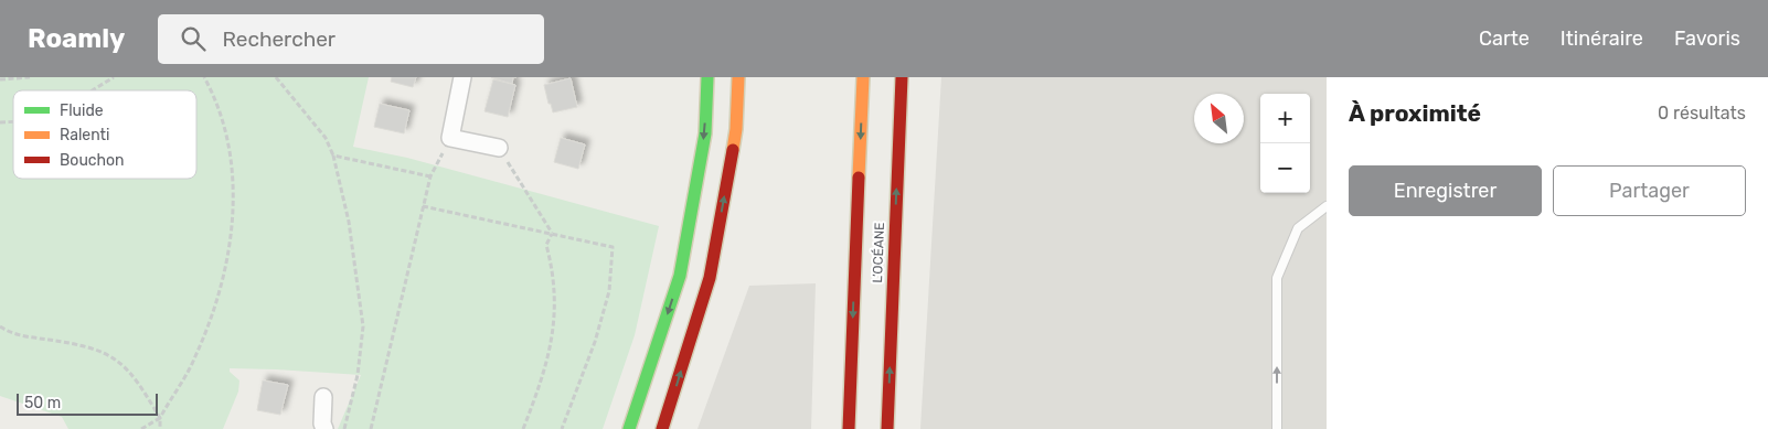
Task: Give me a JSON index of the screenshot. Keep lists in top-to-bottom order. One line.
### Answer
{"streets":{"main road":["L’OCÉANE"]},"legend":["Fluide","Ralenti","Bouchon"],"scale_bar":"50 m","north":"top left","page":{"header":"Roamly","search":"Rechercher","nav":["Carte","Itinéraire","Favoris"],"heading":["À proximité","0 résultats"],"map_buttons":["+","−"],"buttons":["Enregistrer","Partager"],"scale":"50 m"}}
